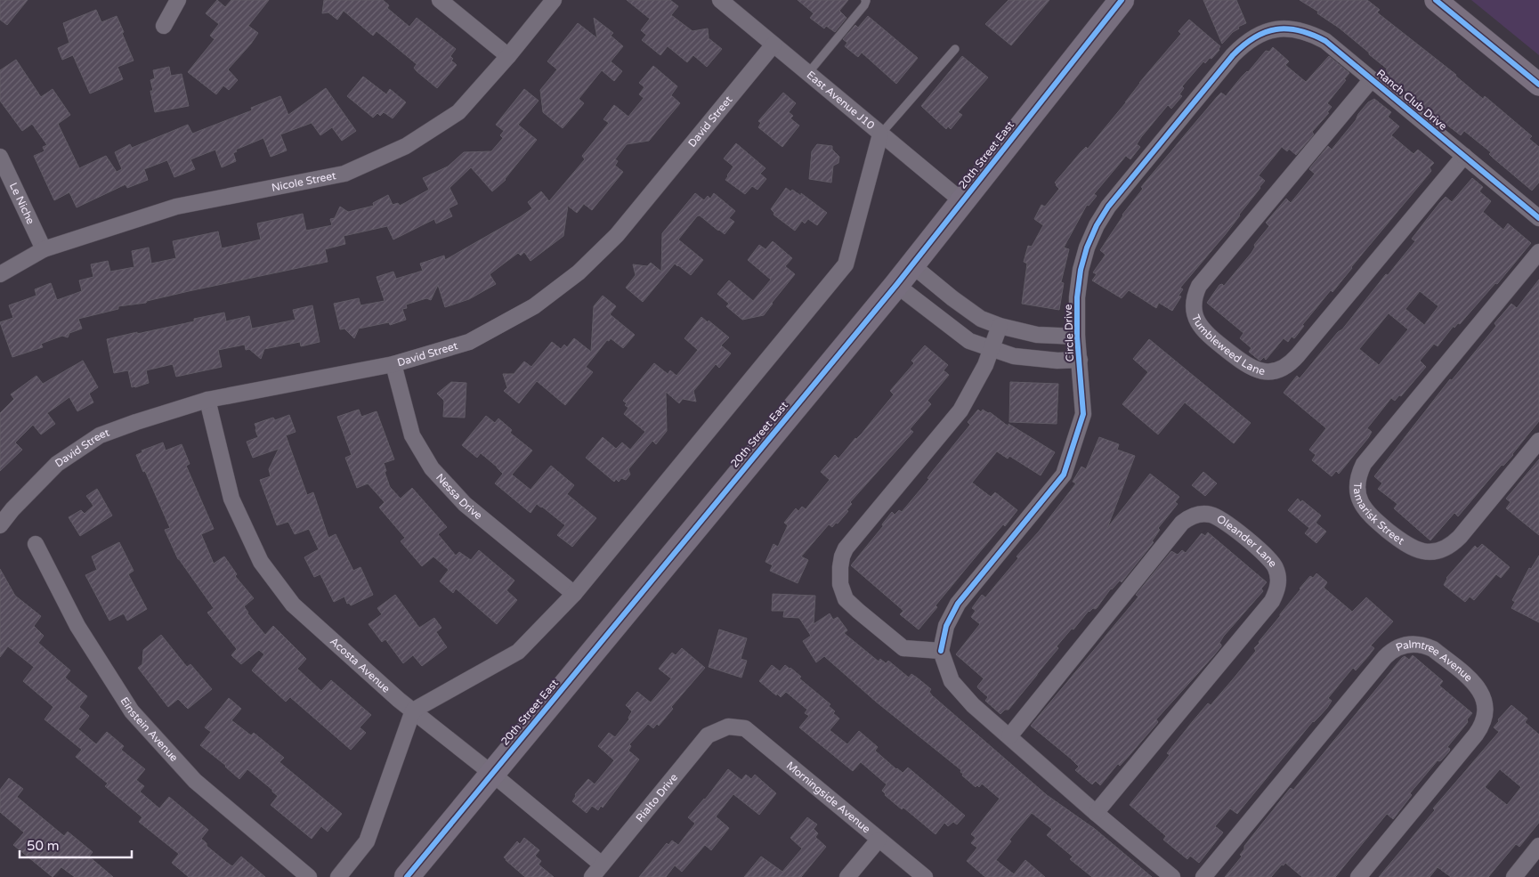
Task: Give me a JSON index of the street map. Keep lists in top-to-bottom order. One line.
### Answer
{"streets":{"main road":["20th Street East"],"street":["Ranch Club Drive","East Avenue J10","David Street","Nicole Street","Le Niche","Circle Drive","Tumbleweed Lane","Nessa Drive","Tamarisk Street","Oleander Lane","Acosta Avenue","Palmtree Avenue","Einstein Avenue","Rialto Drive","Morningside Avenue"]},"crossings":[["Ranch Club Drive","Circle Drive"],["Ranch Club Drive","Tumbleweed Lane"],["East Avenue J10","David Street"],["East Avenue J10","20th Street East"],["David Street","Nessa Drive"],["David Street","Acosta Avenue"],["20th Street East","Acosta Avenue"],["Nicole Street","Le Niche"],["Acosta Avenue","Rialto Drive"],["Rialto Drive","Morningside Avenue"]],"scale_bar":"50 m"}
